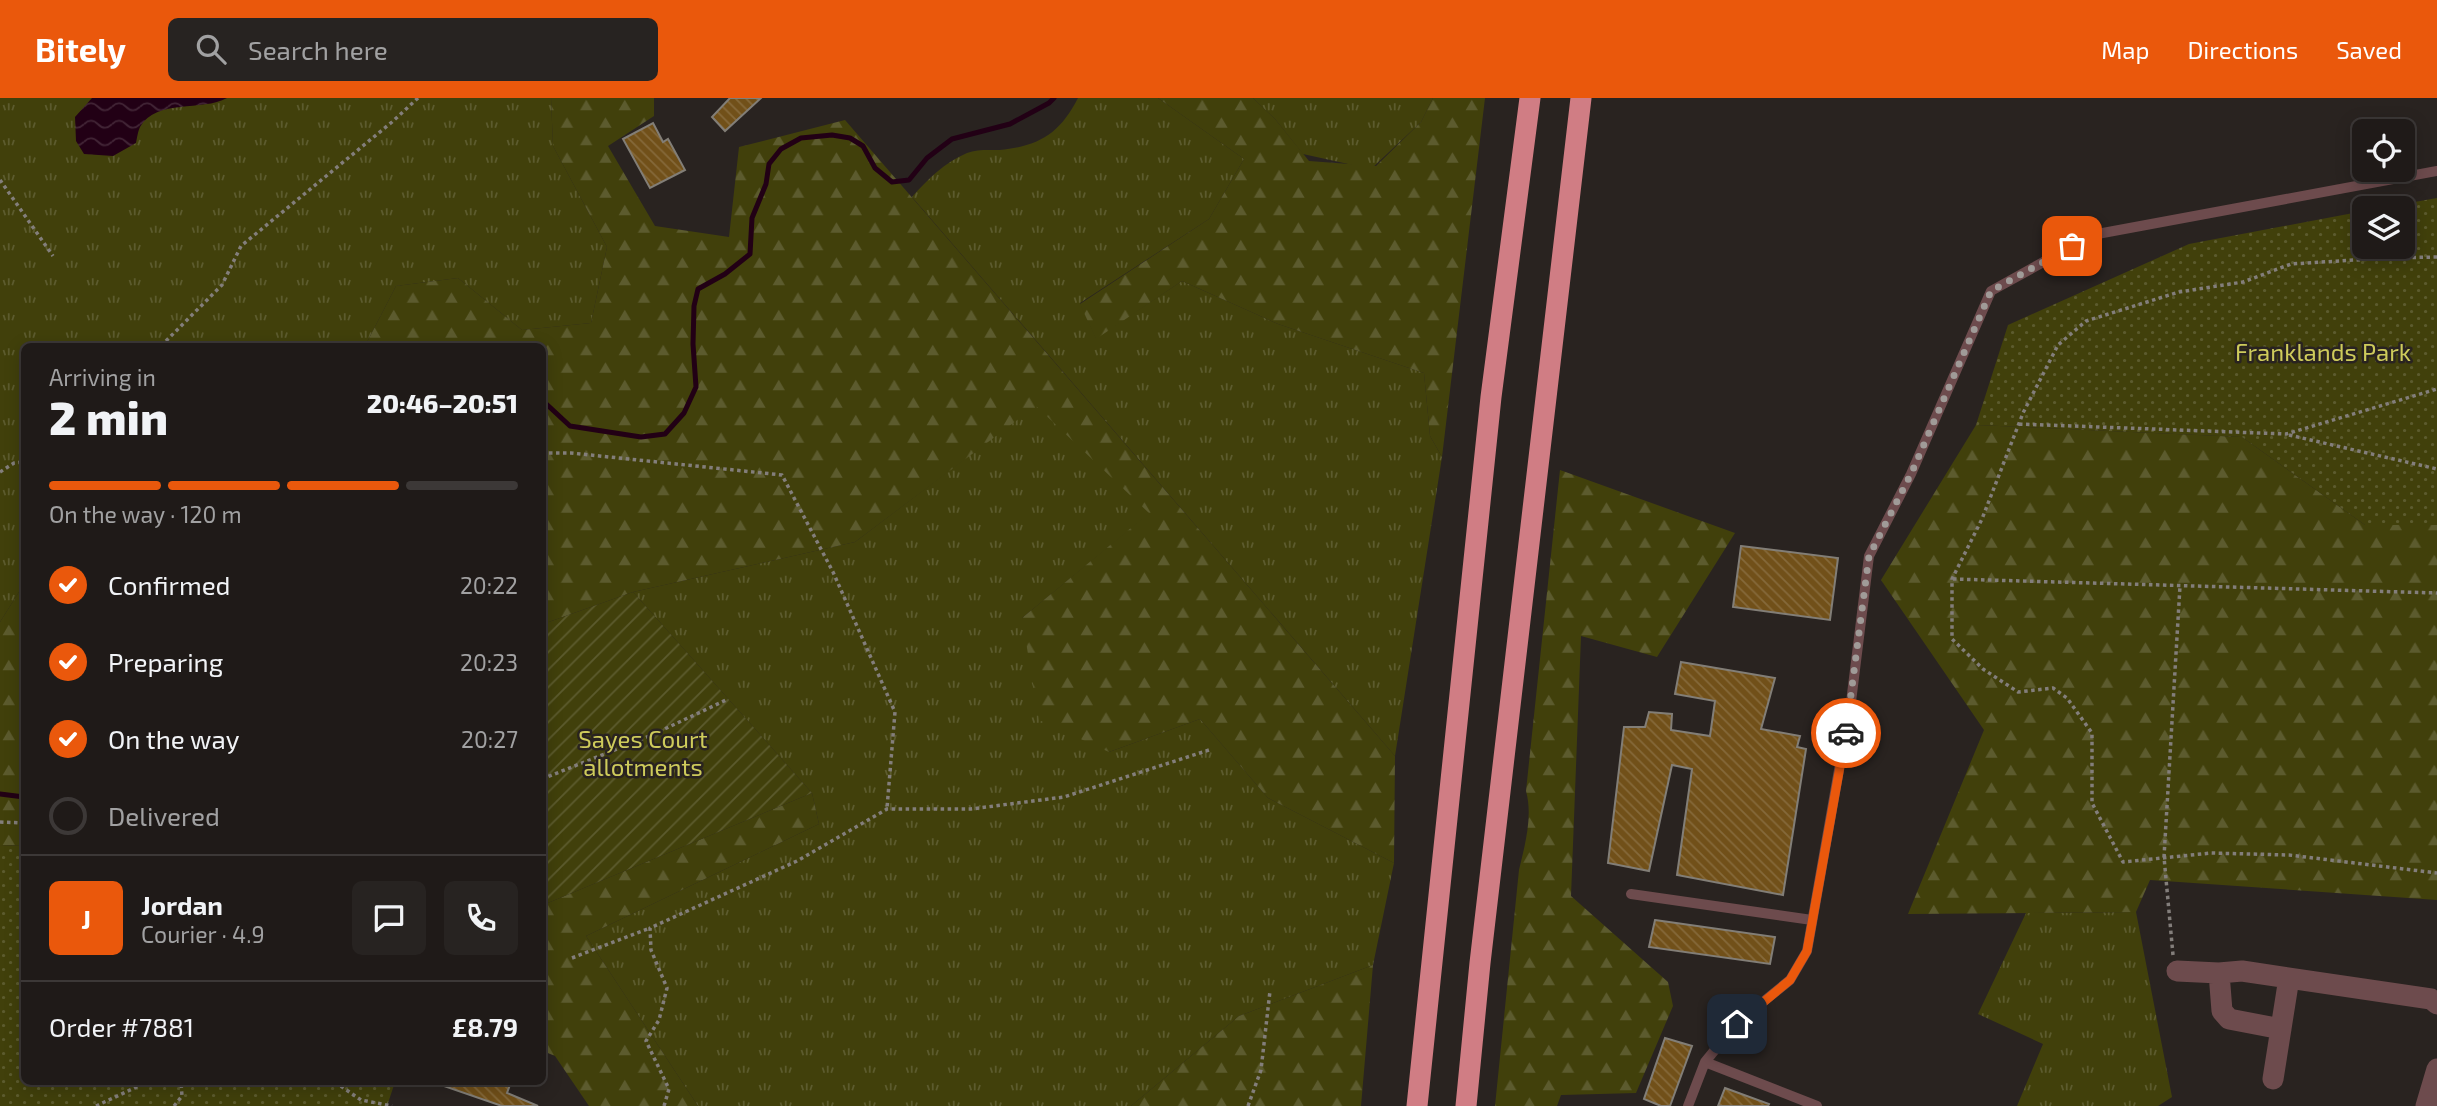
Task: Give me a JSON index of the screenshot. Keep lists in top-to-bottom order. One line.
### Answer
{"parks":["Franklands Park","Sayes Court allotments"],"page":{"header":"Bitely","search":"Search here","nav":["Map","Directions","Saved"],"heading":["2 min","Arriving in","20:46–20:51"],"panel":["Jordan","Courier · 4.9","Order #7881","£8.79"],"bar":"On the way · 120 m","list":[["Confirmed","20:22"],["Preparing","20:23"],["On the way","20:27"],"Delivered"],"round":"J"}}
